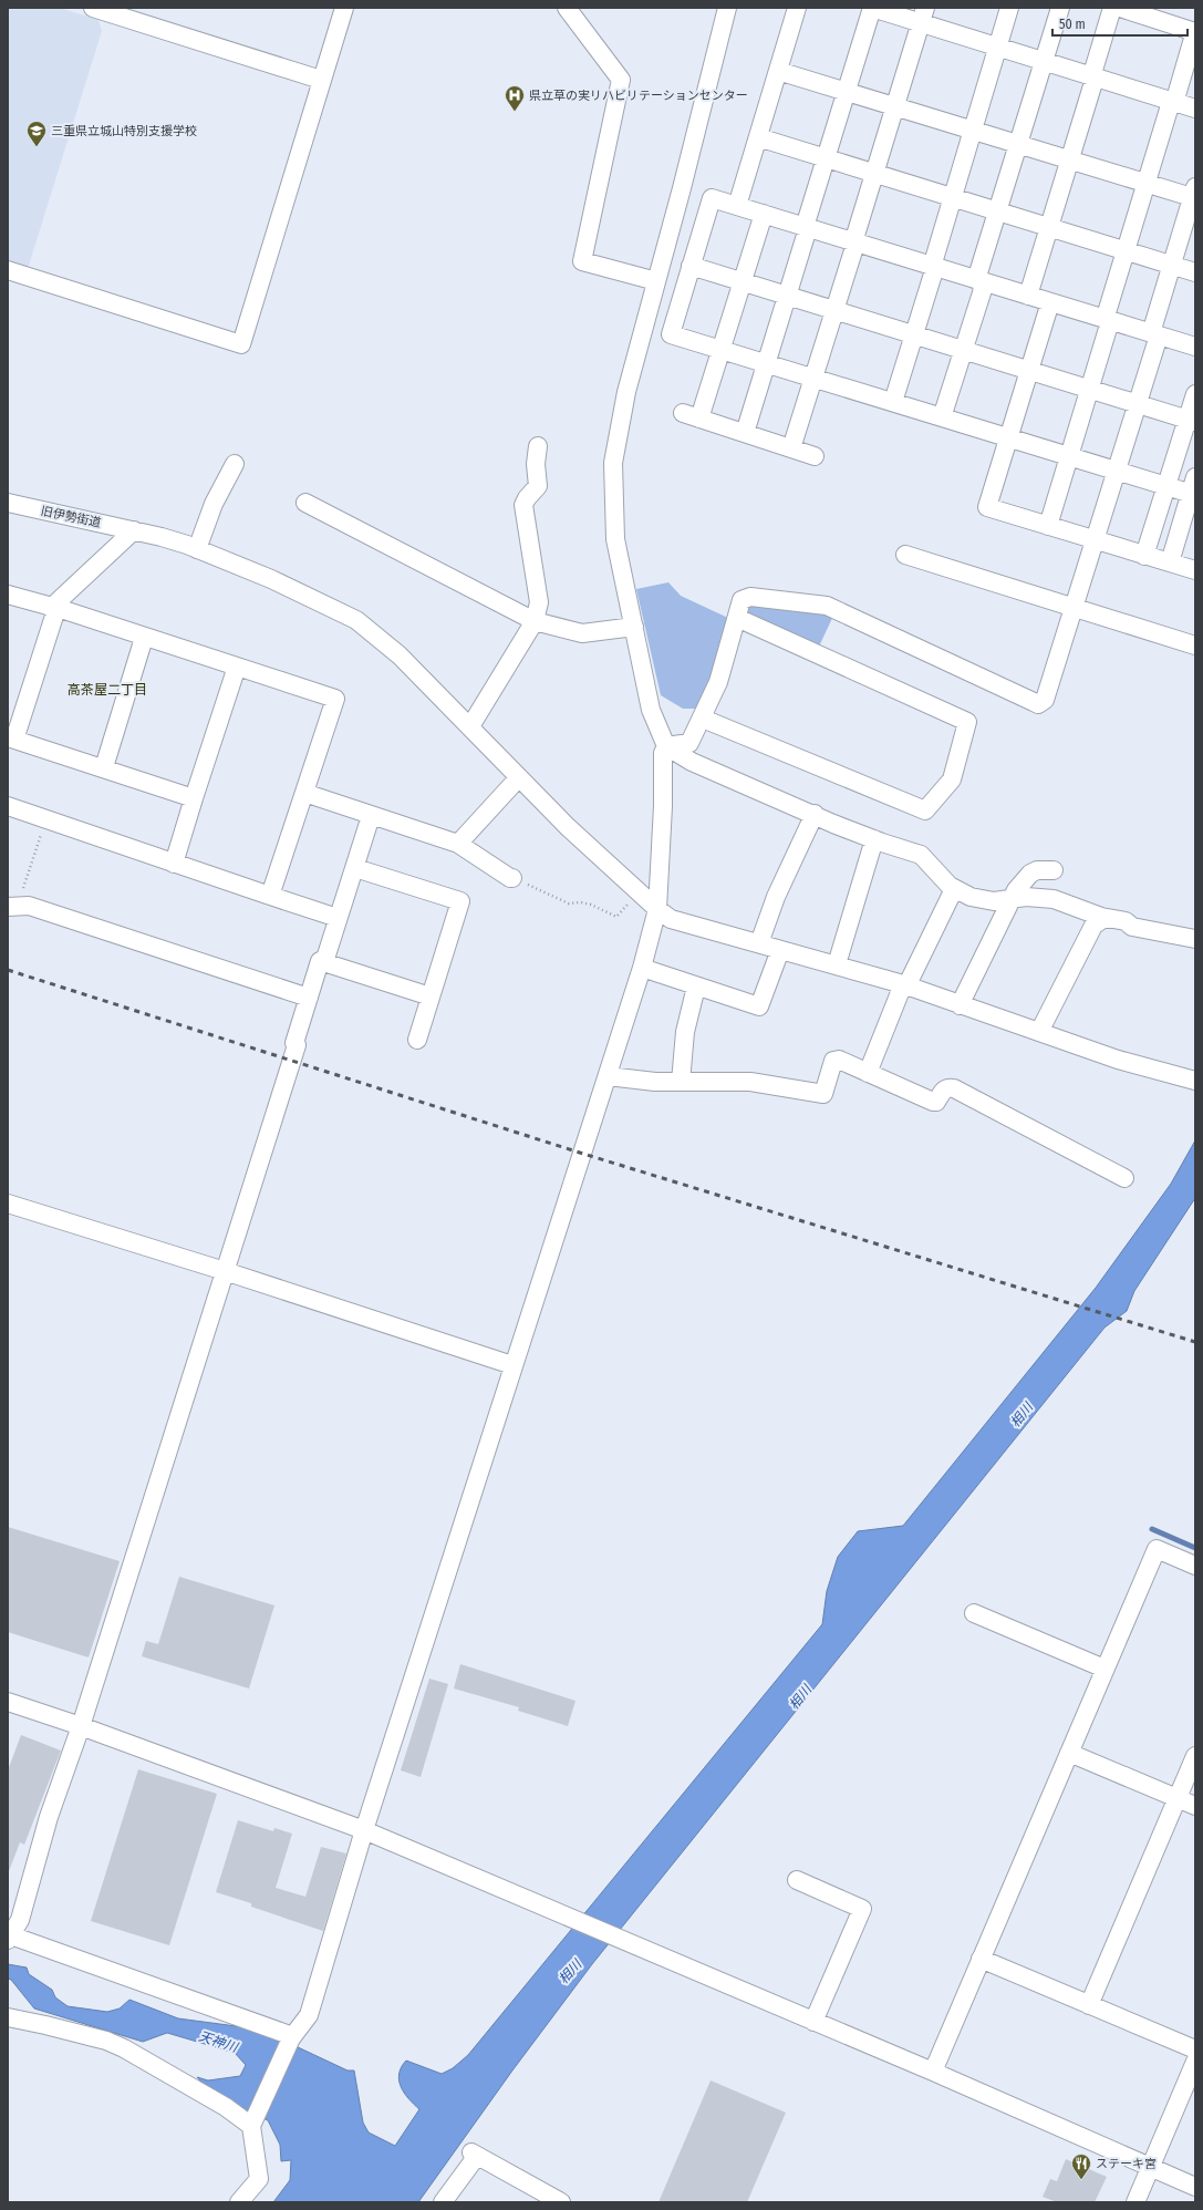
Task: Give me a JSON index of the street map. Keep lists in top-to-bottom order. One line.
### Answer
{"streets":{"street":["旧伊勢街道"]},"districts":["高茶屋二丁目"],"water":["相川","天神川"],"places":{"hospital":["県立草の実リハビリテーションセンター"],"school or university":["三重県立城山特別支援学校"],"restaurant":["ステーキ宮"]},"scale_bar":"50 m"}
